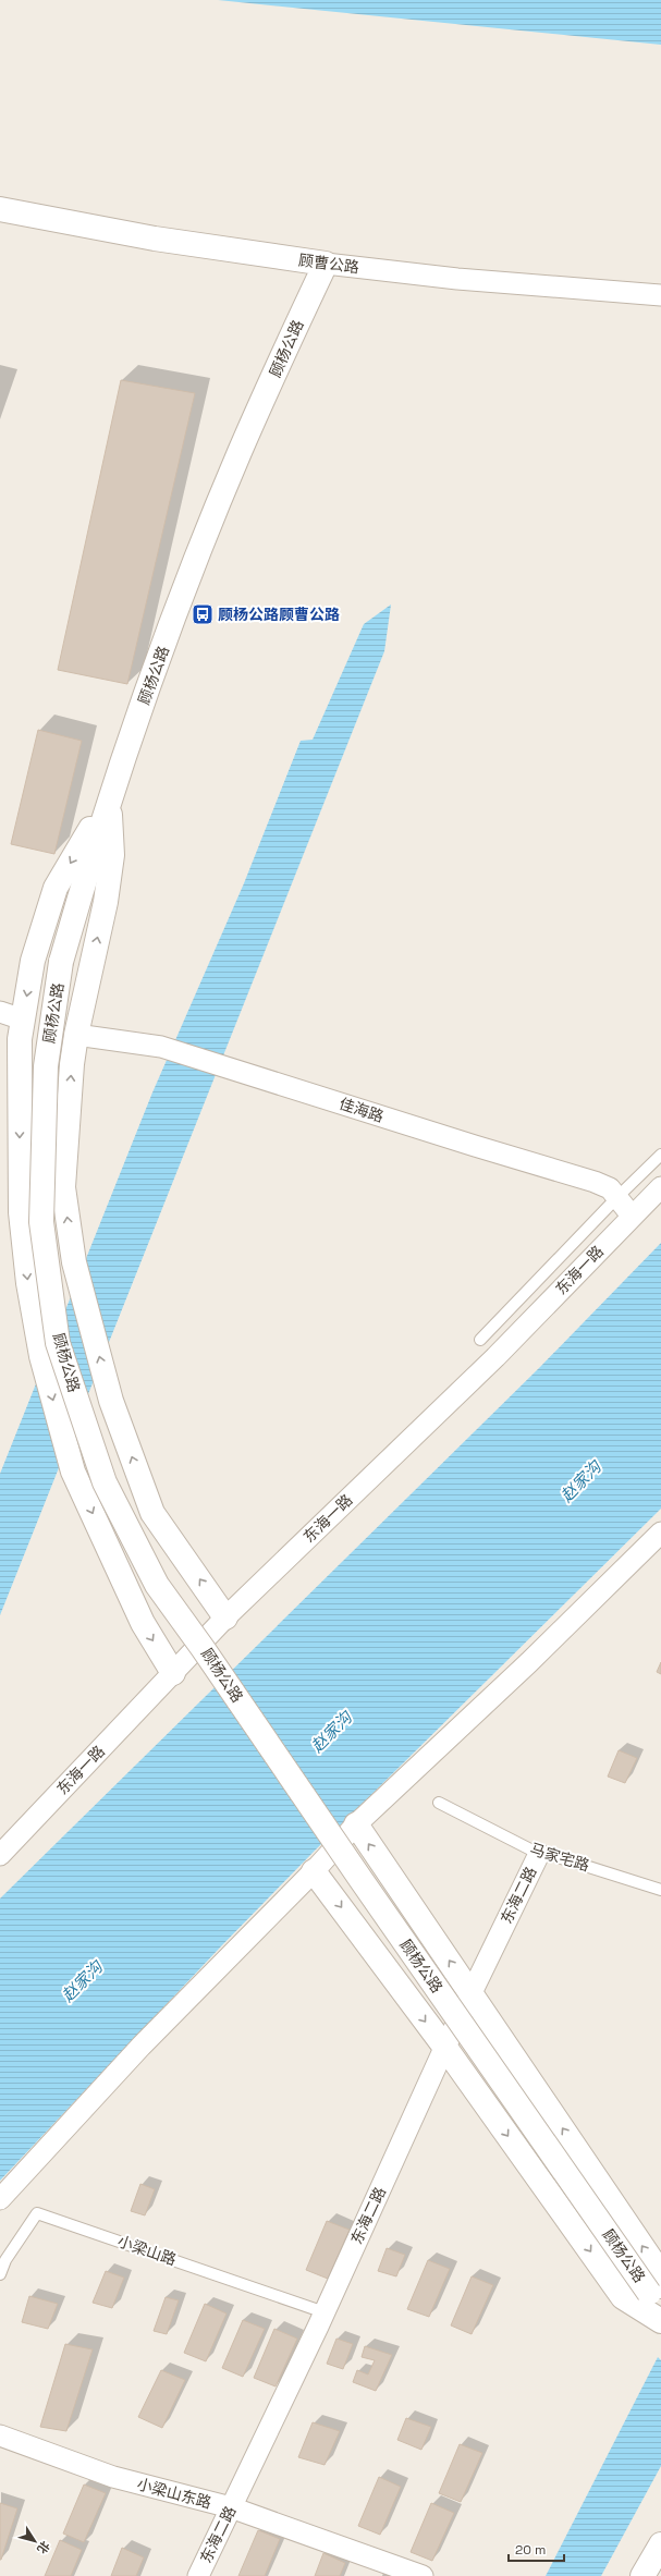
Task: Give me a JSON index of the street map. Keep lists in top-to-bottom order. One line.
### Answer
{"streets":{"street":["顾曹公路","顾杨公路","佳海路","东海一路","东海二路","小梁山东路"],"lane":["马家宅路","小梁山路"]},"crossings":[["顾曹公路","顾杨公路"],["佳海路","东海一路"],["马家宅路","东海二路"],["东海二路","小梁山路"],["东海二路","小梁山东路"]],"water":["赵家沟"],"places":{"bus stop":["顾杨公路顾曹公路"]},"scale_bar":"20 m","north":"bottom right"}
